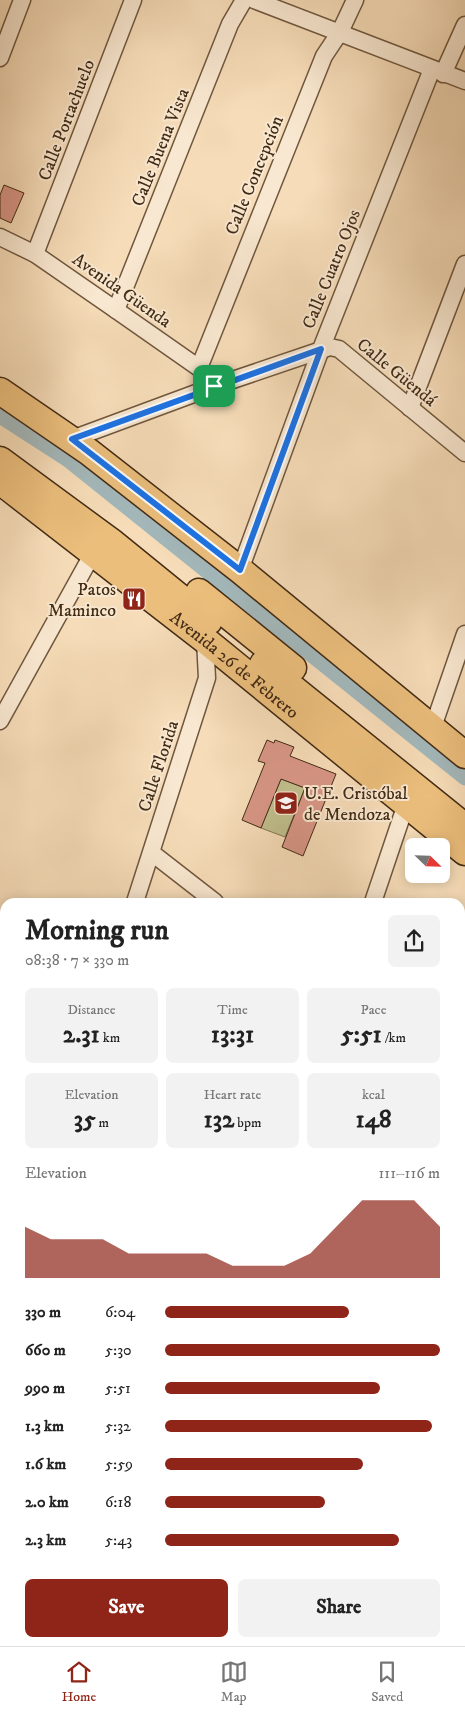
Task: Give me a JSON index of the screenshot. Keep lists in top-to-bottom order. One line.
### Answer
{"streets":{"main road":["Avenida 26 de Febrero"],"street":["Calle Portachuelo","Calle Buena Vista","Calle Concepción","Calle Cuatro Ojos","Avenida Güenda","Calle Güendá","Calle Florida"]},"crossings":[["Calle Portachuelo","Avenida Güenda"],["Calle Buena Vista","Avenida Güenda"],["Calle Concepción","Avenida Güenda"],["Calle Cuatro Ojos","Calle Güendá"],["Avenida Güenda","Calle Güendá"],["Avenida 26 de Febrero","Calle Florida"]],"places":{"restaurant":["Patos Maminco"],"school or university":["U.E. Cristóbal de Mendoza"]},"north":"bottom right","page":{"heading":["Morning run","08:38 · 7 × 330 m"],"stats":[["Distance","2.31 km"],["Time","13:31"],["Pace","5:51 /km"],["Elevation","35 m"],["Heart rate","132 bpm"],["kcal","148"]],"chart":["Elevation","111–116 m"],"list":[{"name":"330 m","note":"6:04"},{"name":"660 m","note":"5:30"},{"name":"990 m","note":"5:51"},{"name":"1.3 km","note":"5:32"},{"name":"1.6 km","note":"5:59"},{"name":"2.0 km","note":"6:18"},{"name":"2.3 km","note":"5:43"}],"buttons":["Save","Share"],"tabs":["Home","Map","Saved"]}}
